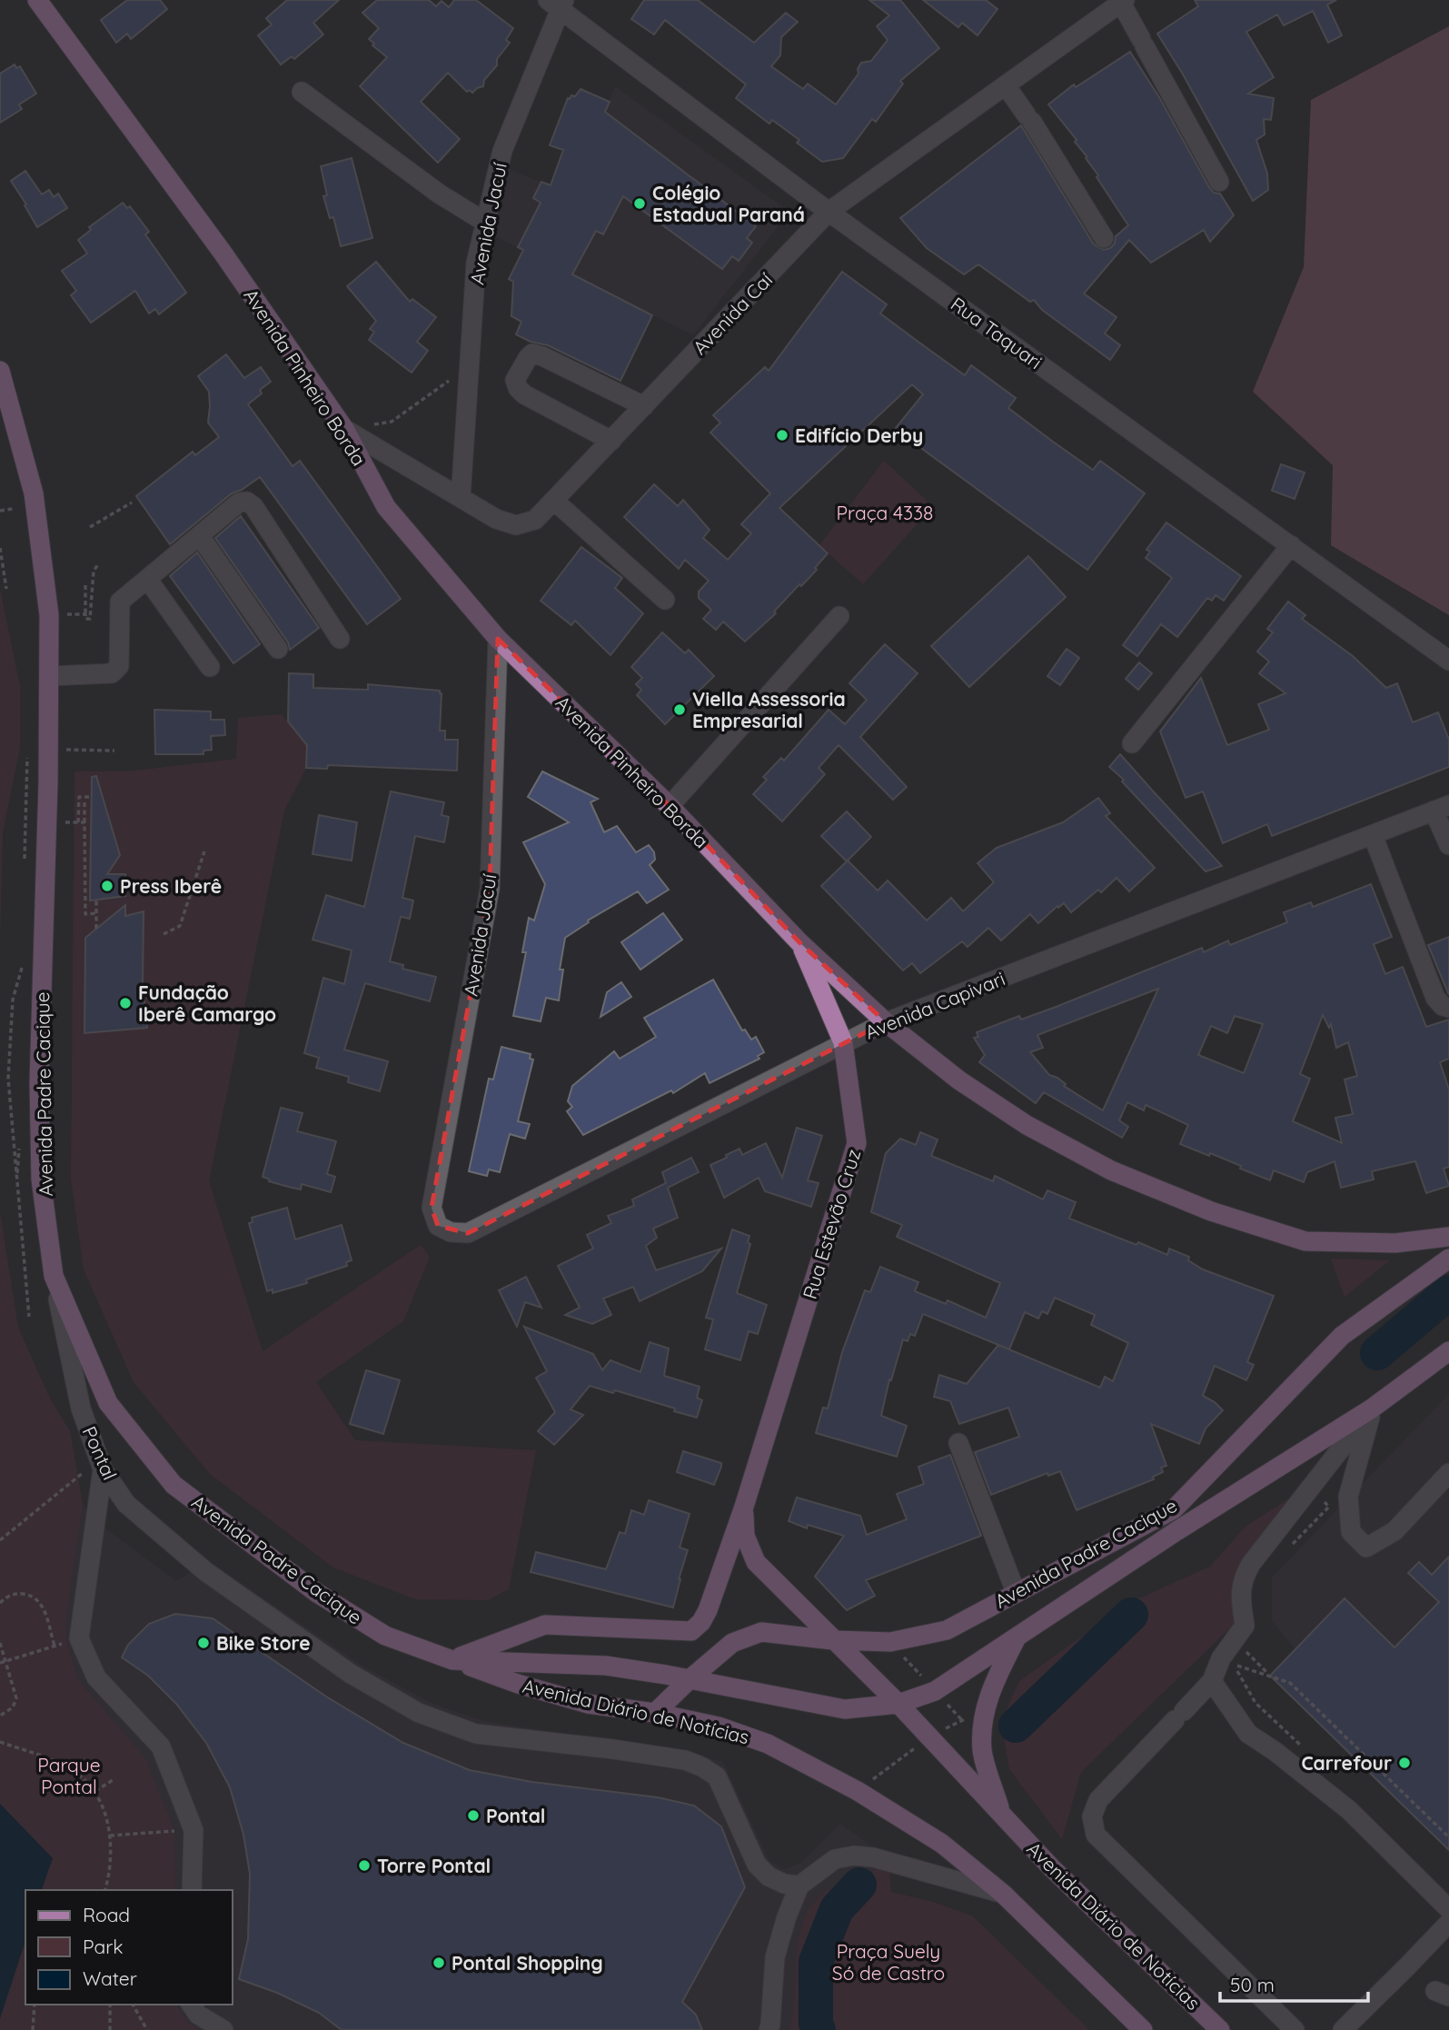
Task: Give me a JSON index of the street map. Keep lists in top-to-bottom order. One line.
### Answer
{"streets":{"main road":["Avenida Pinheiro Borda","Avenida Padre Cacique","Rua Estevão Cruz","Avenida Diário de Notícias"],"street":["Avenida Jacuí","Avenida Caí","Rua Taquari","Avenida Capivari","Pontal"]},"crossings":[["Avenida Jacuí","Avenida Caí"],["Avenida Jacuí","Rua Taquari"],["Avenida Jacuí","Avenida Pinheiro Borda"],["Avenida Jacuí","Avenida Capivari"],["Avenida Caí","Rua Taquari"],["Avenida Caí","Avenida Pinheiro Borda"],["Avenida Pinheiro Borda","Avenida Capivari"],["Avenida Pinheiro Borda","Rua Estevão Cruz"],["Avenida Capivari","Rua Estevão Cruz"],["Avenida Padre Cacique","Rua Estevão Cruz"],["Avenida Padre Cacique","Pontal"],["Avenida Padre Cacique","Avenida Diário de Notícias"],["Rua Estevão Cruz","Avenida Diário de Notícias"]],"parks":["Praça 4338","Parque Pontal","Praça Suely Só de Castro"],"places":["Colégio Estadual Paraná","Edifício Derby","Viella Assessoria Empresarial","Press Iberê","Fundação Iberê Camargo","Bike Store","Carrefour","Pontal","Torre Pontal","Pontal Shopping"],"legend":["Road","Park","Water"],"scale_bar":"50 m"}
